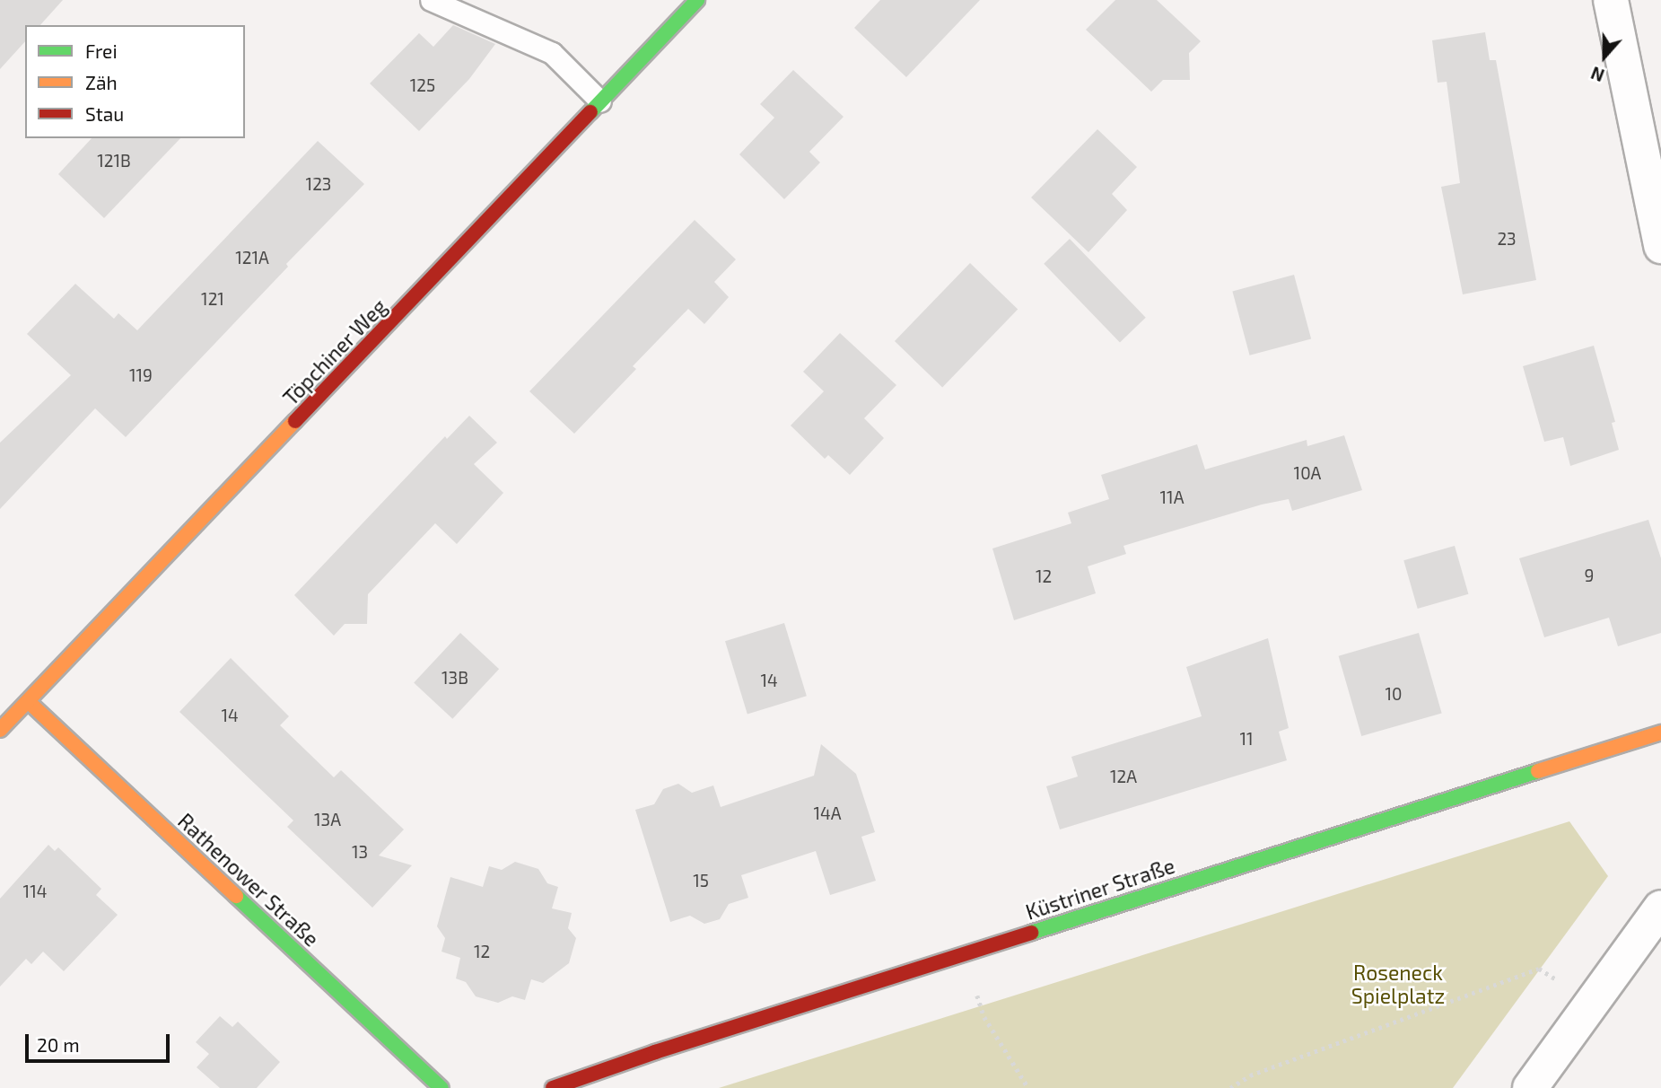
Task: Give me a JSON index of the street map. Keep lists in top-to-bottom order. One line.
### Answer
{"streets":{"street":["Töpchiner Weg","Rathenower Straße","Küstriner Straße"]},"crossings":[["Töpchiner Weg","Rathenower Straße"]],"parks":["Roseneck Spielplatz"],"house_numbers":["125","121B","123","23","121A","121","119","10A","11A","9","12","13B","14","10","14","11","12A","14A","13A","13","15","114","12"],"legend":["Frei","Zäh","Stau"],"scale_bar":"20 m","north":"bottom"}
